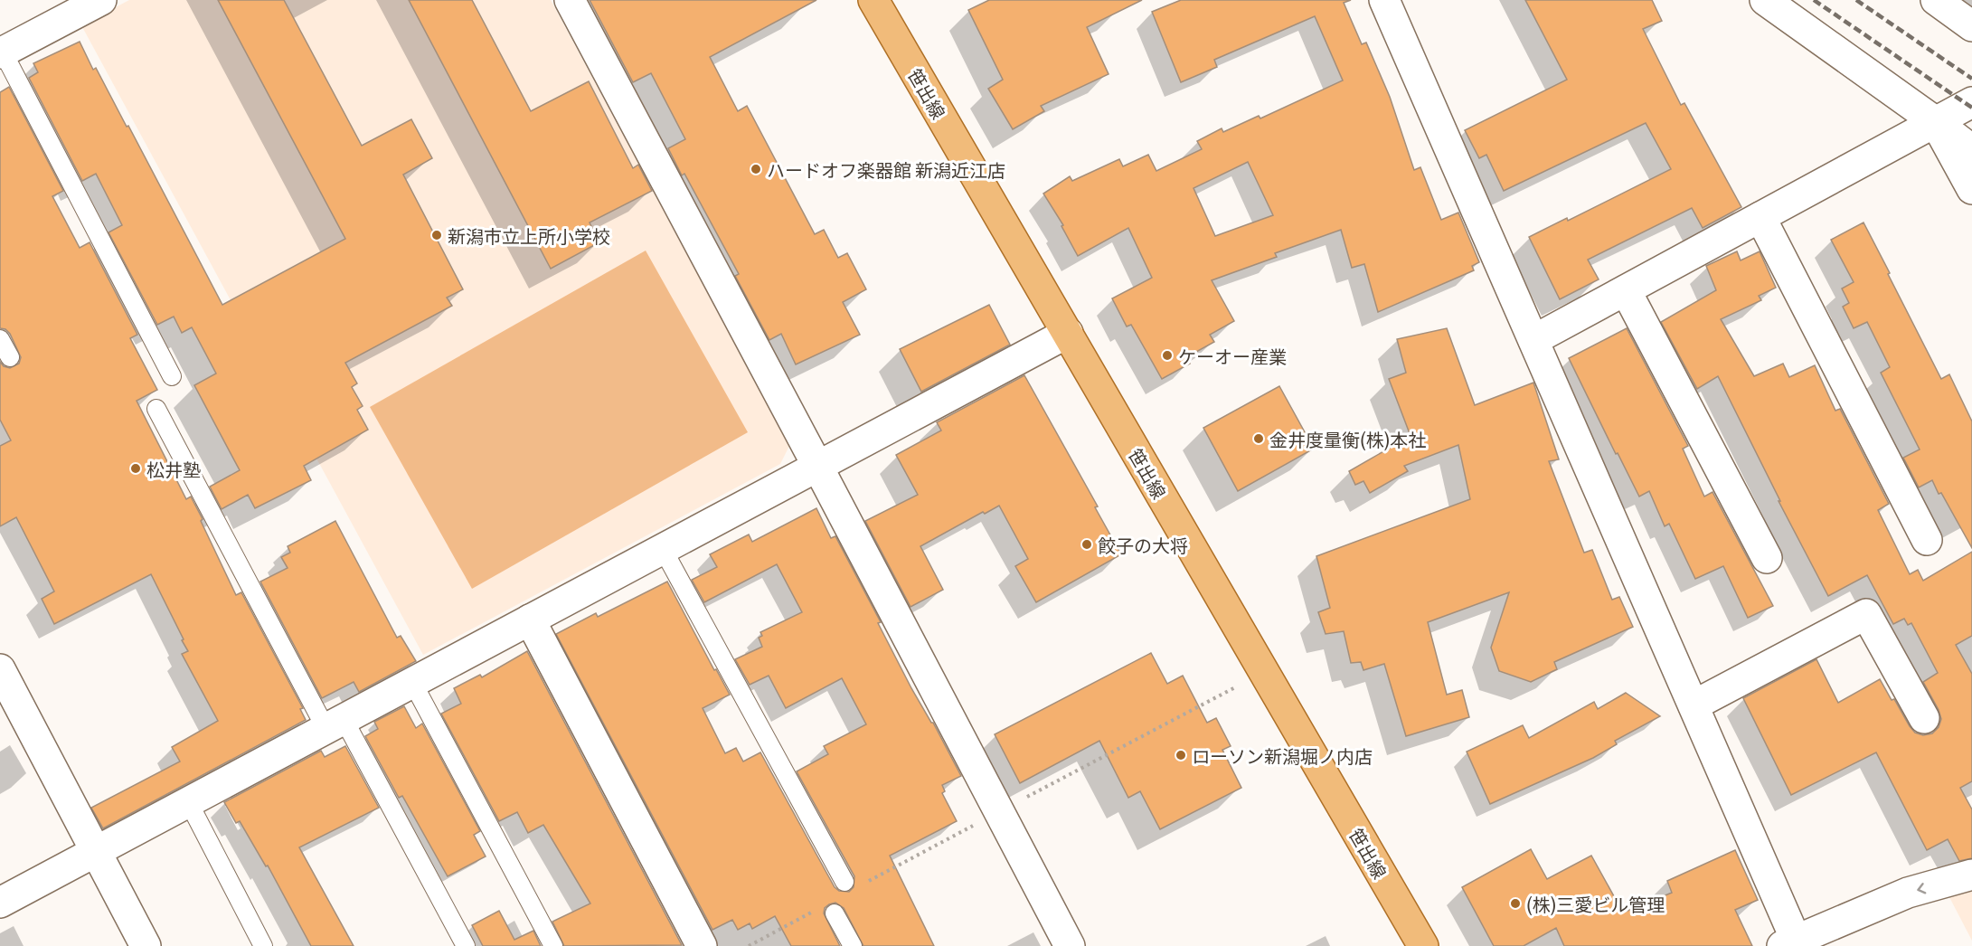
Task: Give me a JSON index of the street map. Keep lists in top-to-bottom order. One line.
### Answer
{"streets":{"main road":["笹出線"]},"places":["ハードオフ楽器館 新潟近江店","新潟市立上所小学校","ケーオー産業","金井度量衡(株)本社","松井塾","餃子の大将","ローソン新潟堀ノ内店","(株)三愛ビル管理"]}
